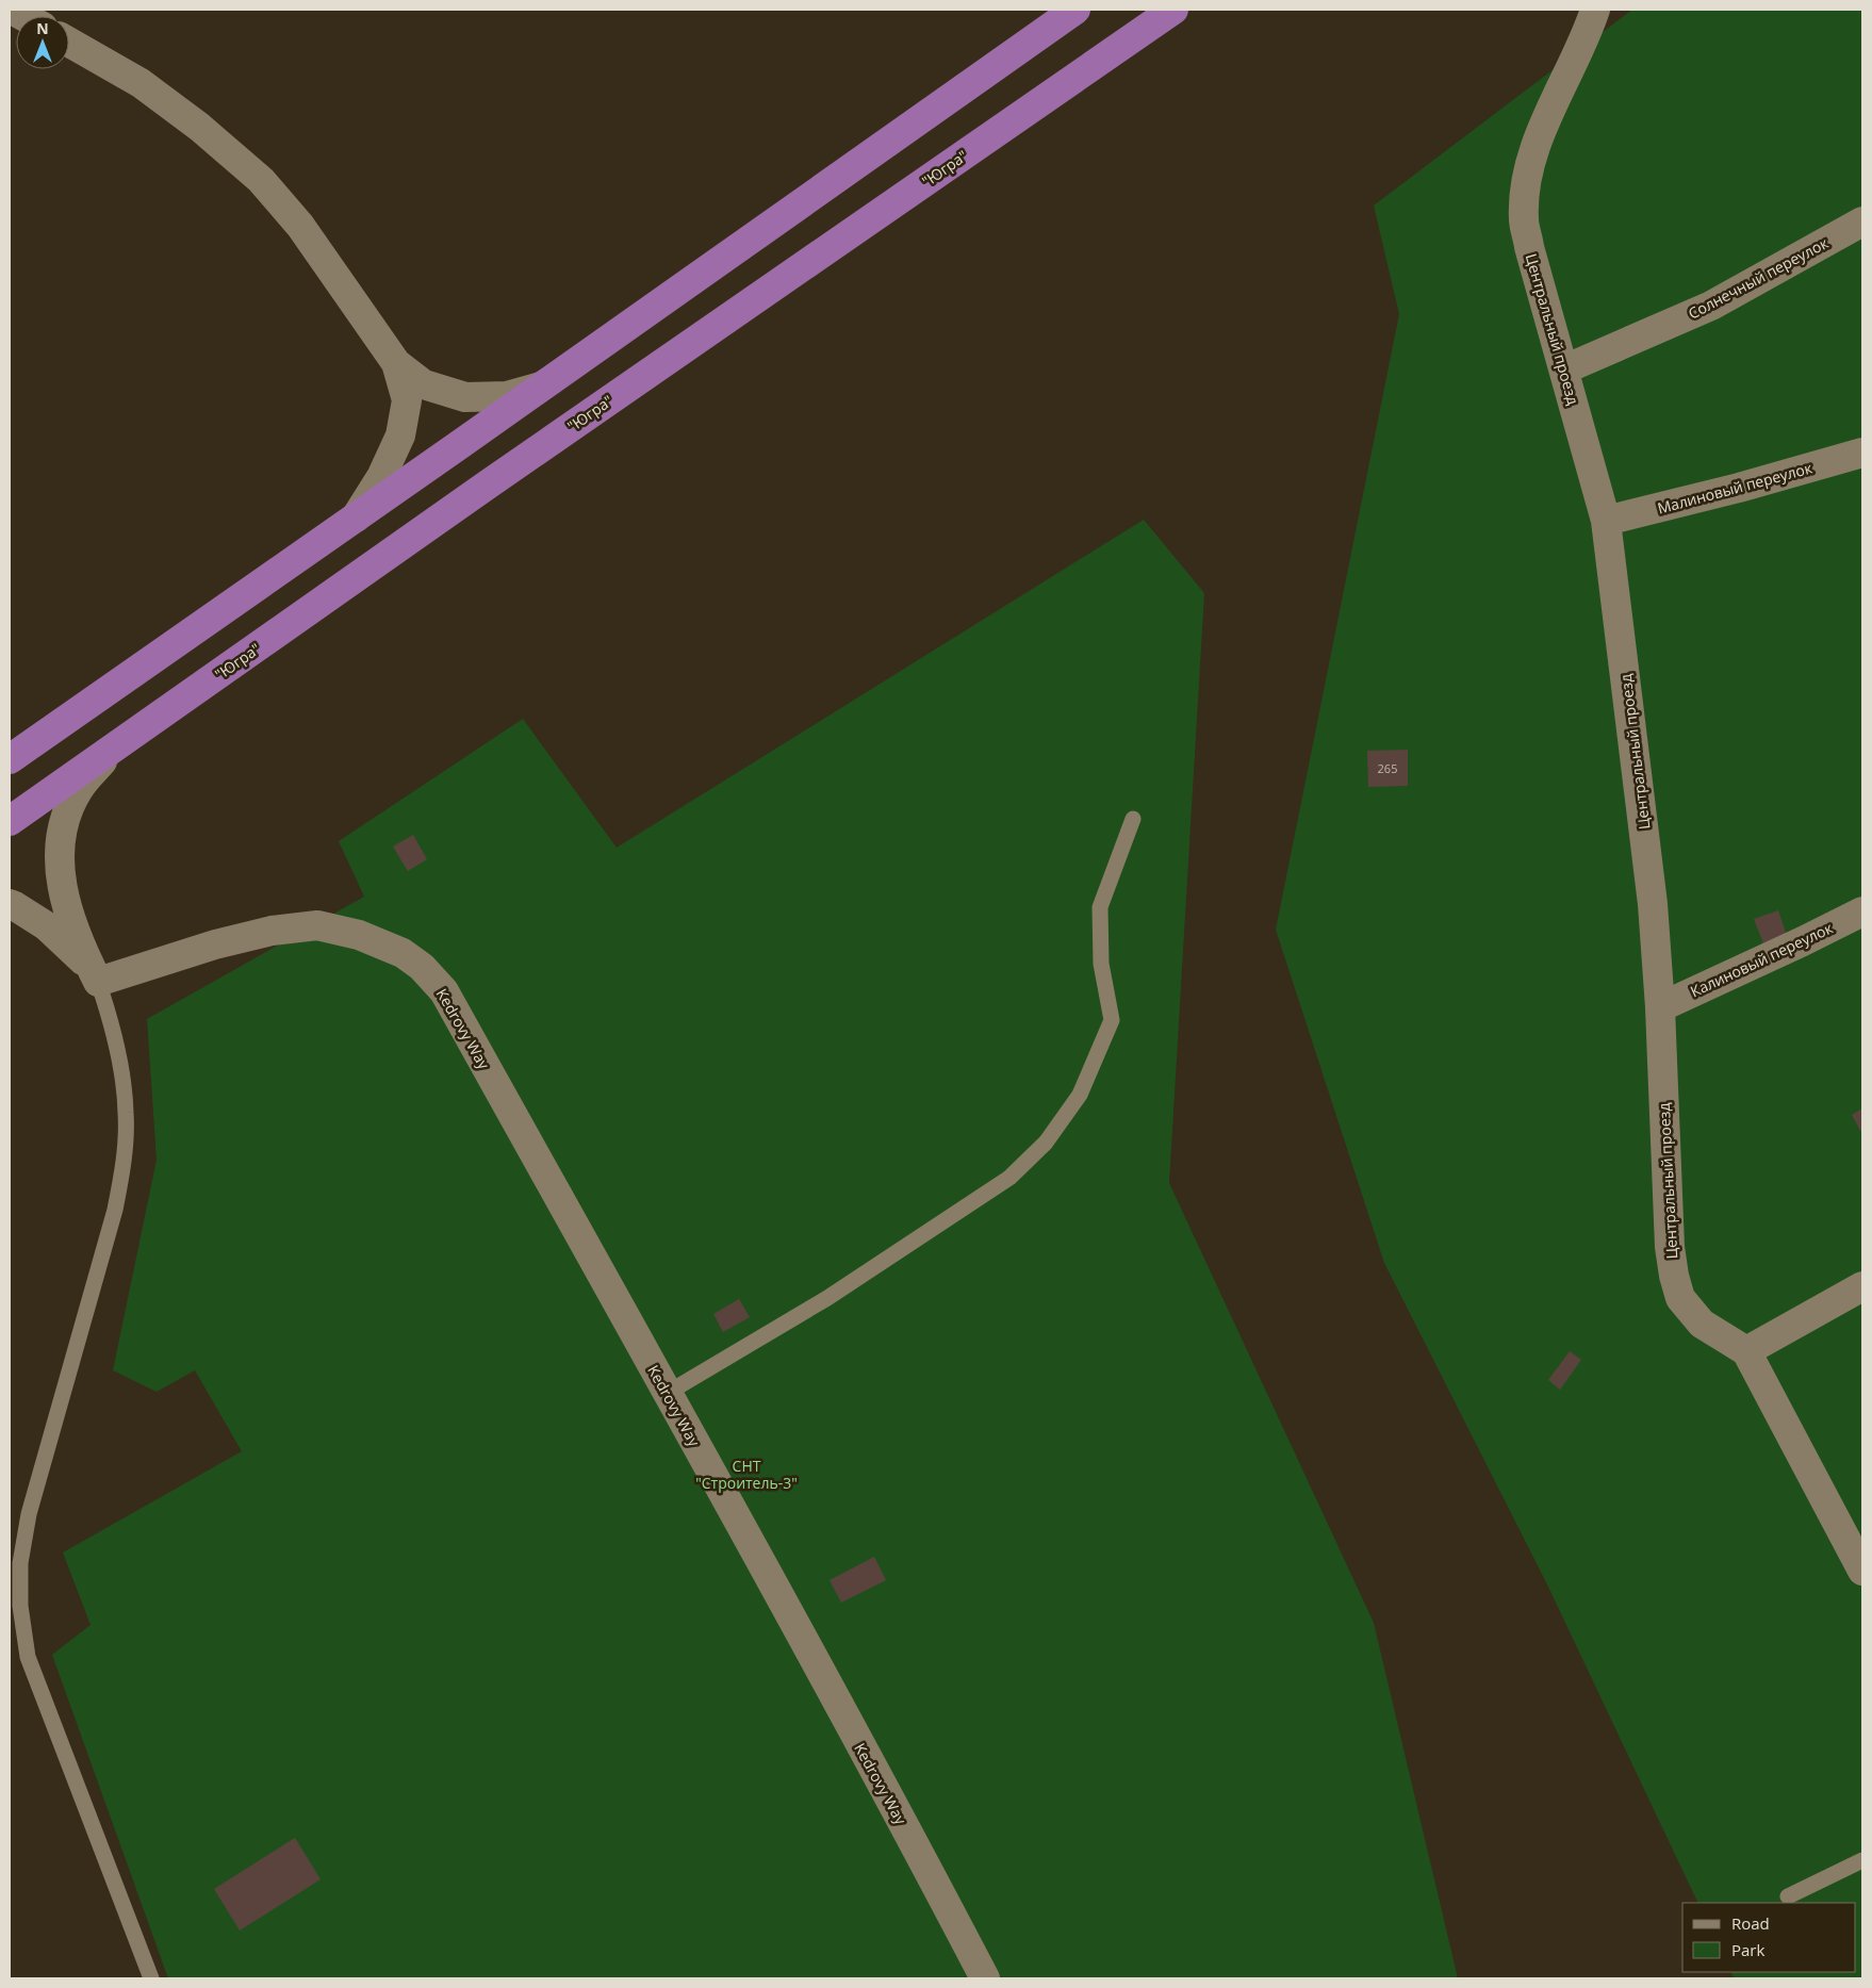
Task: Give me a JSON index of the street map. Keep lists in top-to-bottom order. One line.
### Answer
{"streets":{"highway":["\"Югра\""],"street":["Солнечный переулок","Центральный проезд","Малиновый переулок","Калиновый переулок","Kedrovy Way"]},"crossings":[["Солнечный переулок","Центральный проезд"],["Центральный проезд","Малиновый переулок"],["Центральный проезд","Калиновый переулок"]],"parks":["СНТ \"Строитель-3\""],"house_numbers":["265"],"legend":["Road","Park"],"north":"top"}
